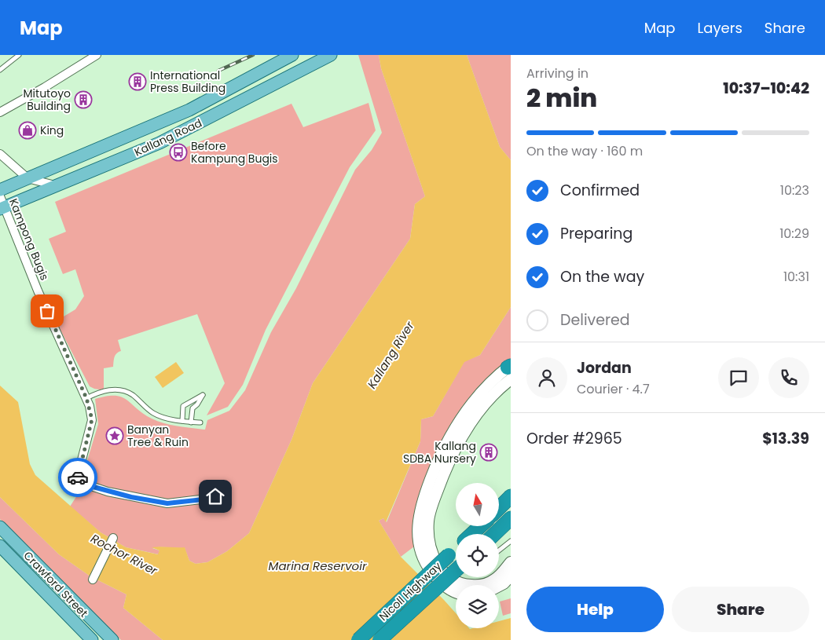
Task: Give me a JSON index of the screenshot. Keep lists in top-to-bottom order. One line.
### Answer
{"streets":{"highway":["Nicoll Highway"],"main road":["Kallang Road","Crawford Street"],"street":["Kampong Bugis"]},"crossings":[["Kallang Road","Kampong Bugis"]],"water":["Kallang River","Rochor River","Marina Reservoir"],"places":{"building":["International Press Building","Mitutoyo Building","Kallang SDBA Nursery"],"shop":["King"],"bus stop":["Before Kampung Bugis"],"place":["Banyan Tree & Ruin"]},"north":"top","page":{"header":"Map","nav":["Map","Layers","Share"],"heading":["2 min","Arriving in","10:37–10:42"],"panel":["Jordan","Courier · 4.7","Order #2965","$13.39"],"bar":"On the way · 160 m","list":[["Confirmed","10:23"],["Preparing","10:29"],["On the way","10:31"],"Delivered"],"buttons":["Help","Share"]}}
